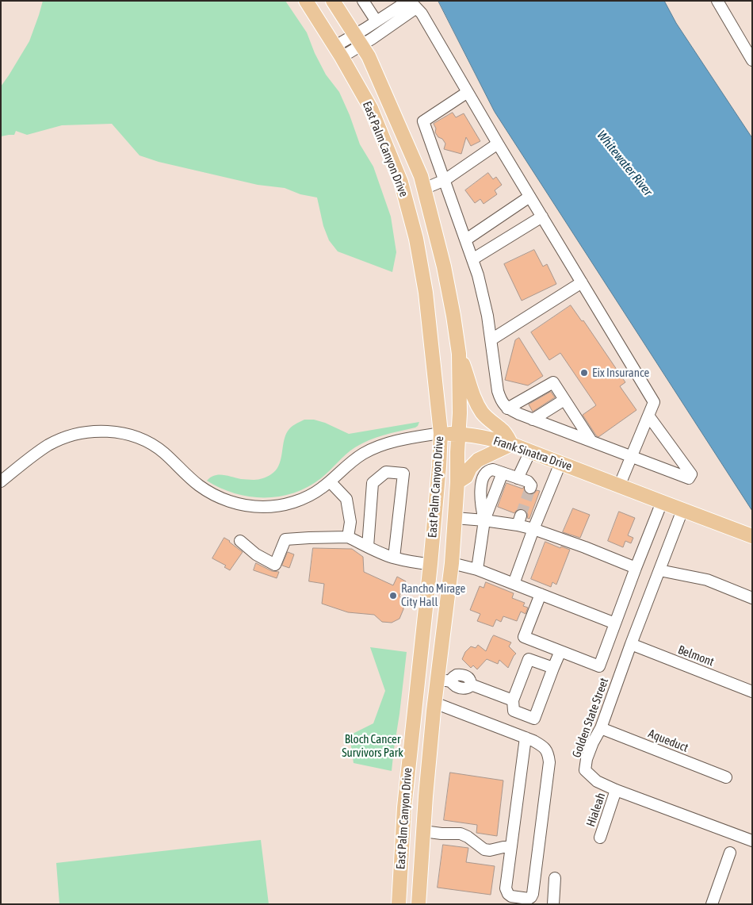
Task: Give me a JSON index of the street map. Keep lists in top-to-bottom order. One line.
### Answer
{"streets":{"main road":["East Palm Canyon Drive","Frank Sinatra Drive"],"street":["Belmont","Golden State Street","Aqueduct","Hialeah"]},"crossings":[["East Palm Canyon Drive","Frank Sinatra Drive"],["Frank Sinatra Drive","Golden State Street"],["Belmont","Golden State Street"],["Golden State Street","Aqueduct"],["Golden State Street","Hialeah"]],"water":["Whitewater River"],"parks":["Bloch Cancer Survivors Park"],"places":["Eix Insurance","Rancho Mirage City Hall"]}
